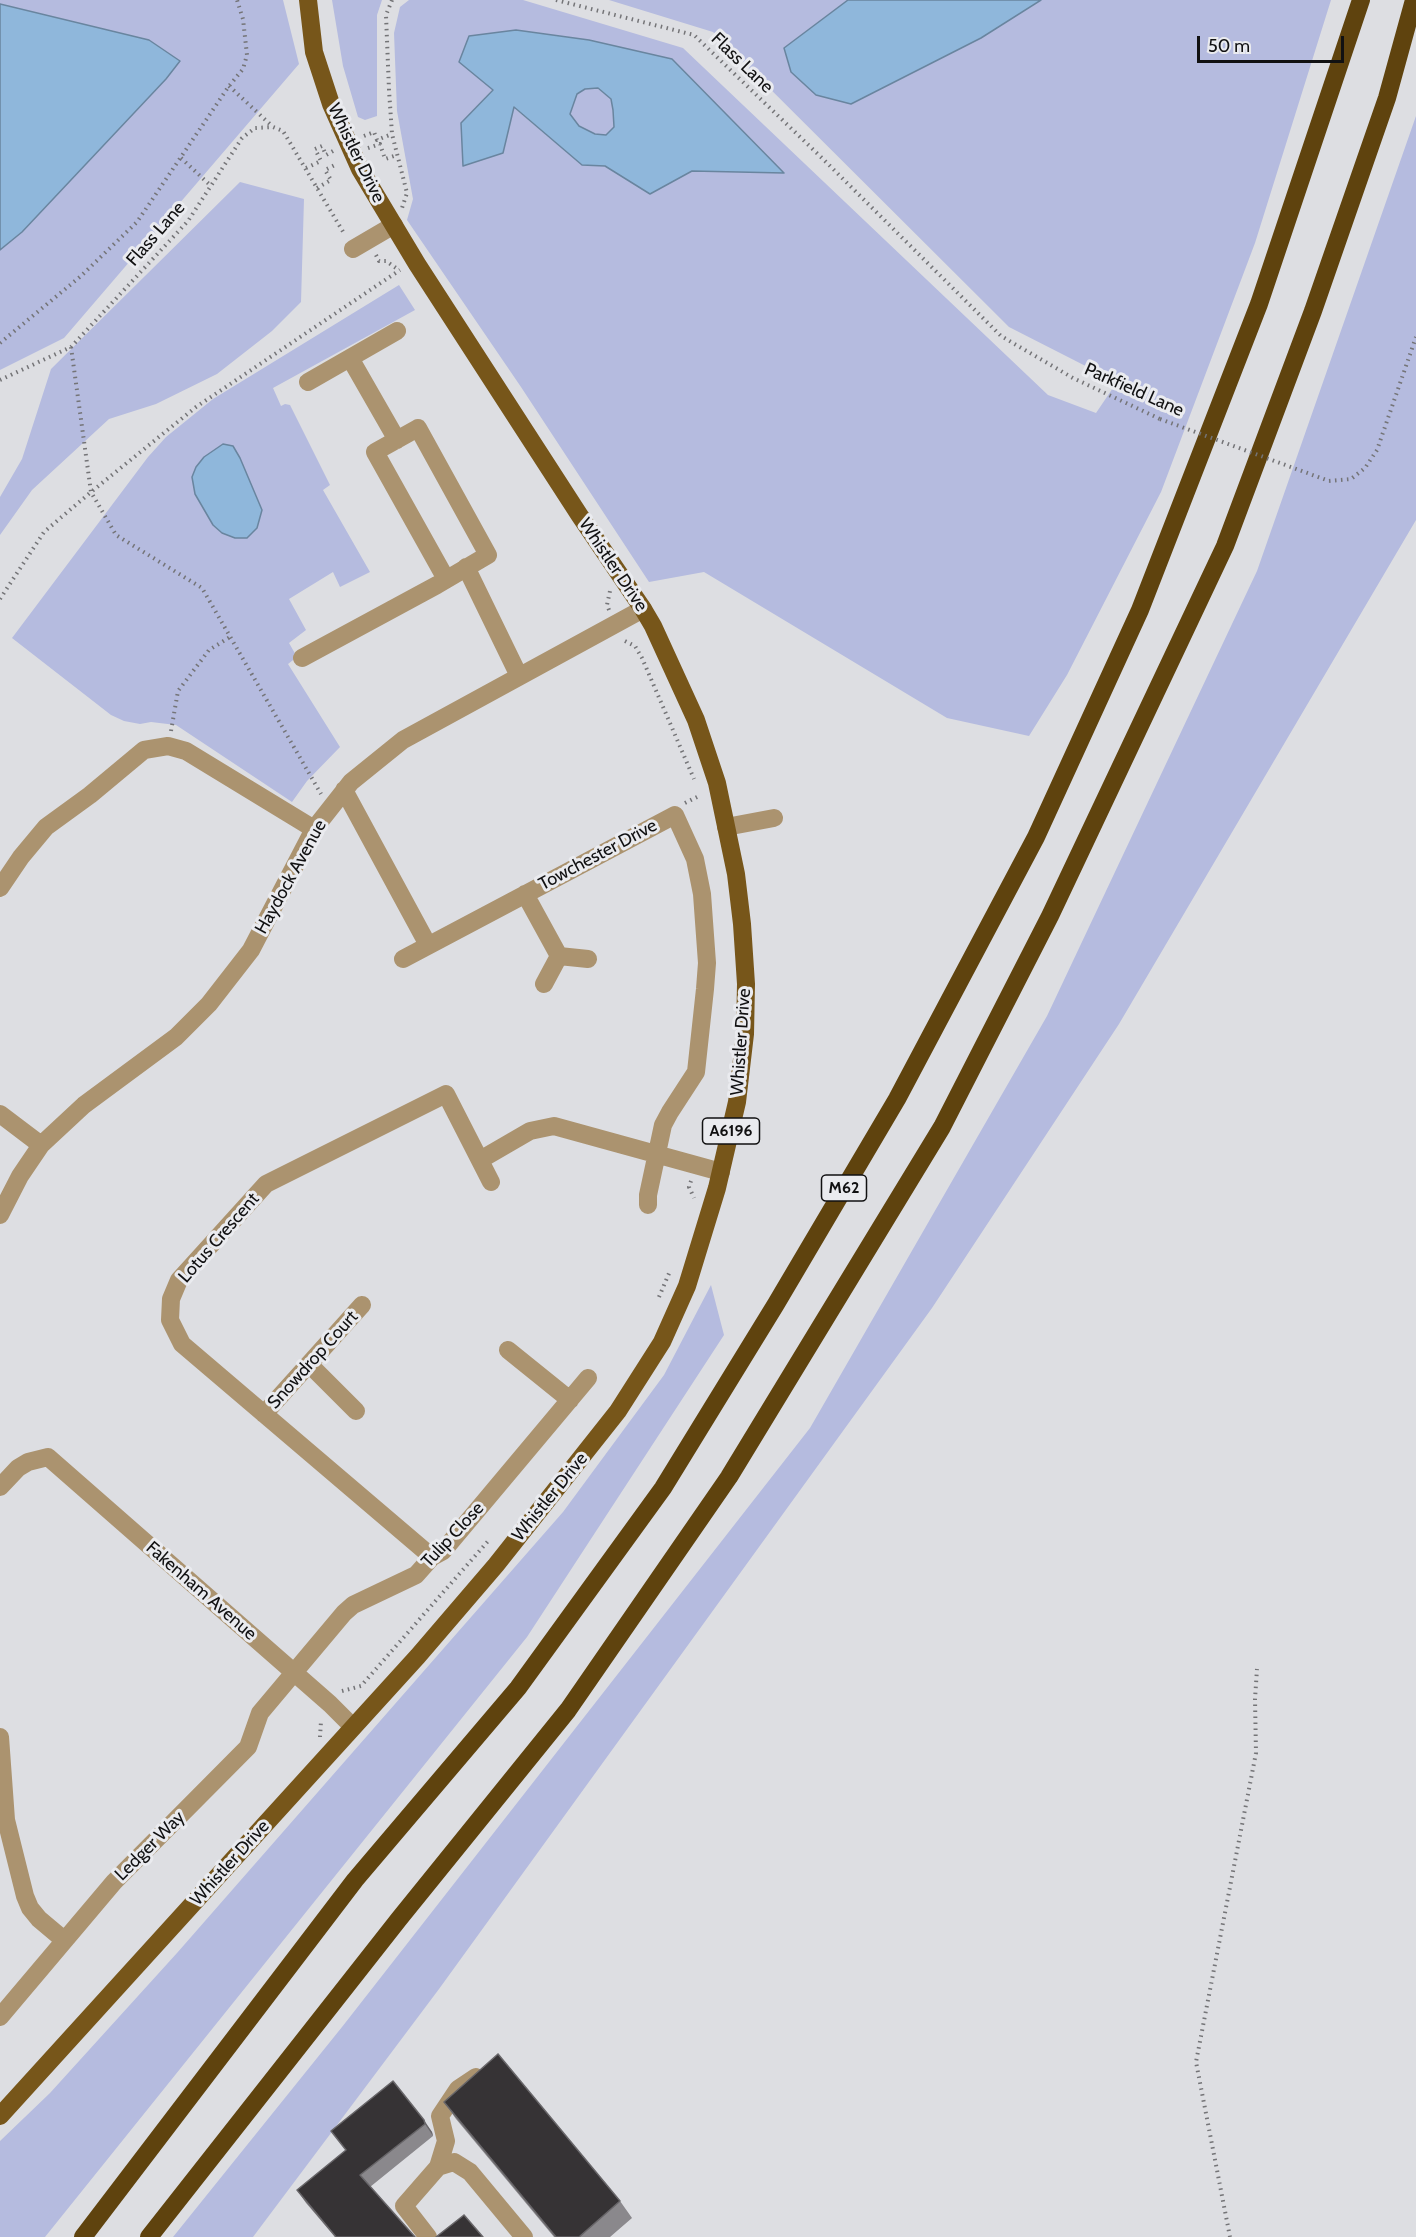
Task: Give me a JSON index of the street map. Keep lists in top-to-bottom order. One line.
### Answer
{"streets":{"highway":["M62"],"main road":["Whistler Drive","A6196"],"street":["Towchester Drive","Haydock Avenue","Lotus Crescent","Snowdrop Court","Tulip Close","Fakenham Avenue","Ledger Way"],"path":["Flass Lane","Parkfield Lane"]},"crossings":[["Flass Lane","Parkfield Lane"],["Whistler Drive","Haydock Avenue"],["Whistler Drive","Fakenham Avenue"],["Lotus Crescent","Snowdrop Court"],["Lotus Crescent","Tulip Close"],["Tulip Close","Fakenham Avenue"],["Tulip Close","Ledger Way"],["Fakenham Avenue","Ledger Way"]],"scale_bar":"50 m"}
